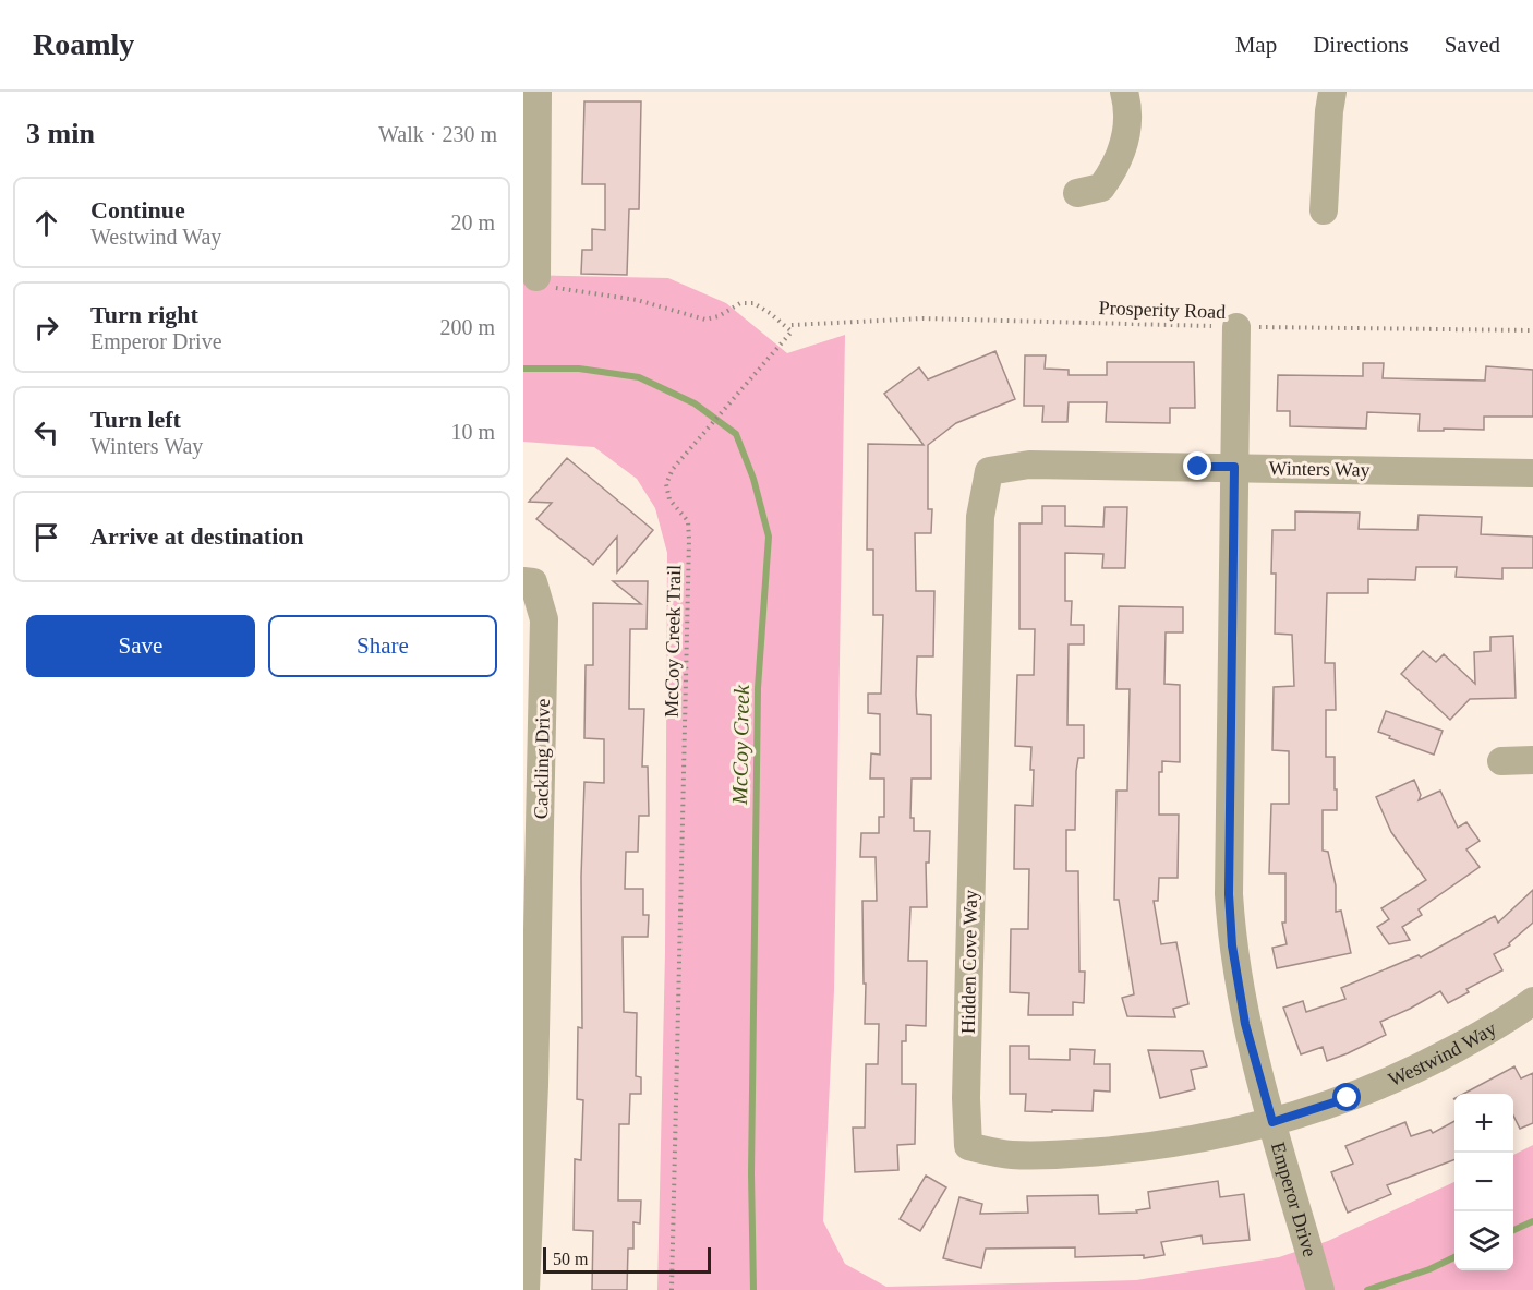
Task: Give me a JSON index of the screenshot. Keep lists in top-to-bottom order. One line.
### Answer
{"streets":{"street":["Winters Way","Cackling Drive","Hidden Cove Way","Westwind Way","Emperor Drive"],"path":["Prosperity Road","McCoy Creek Trail"]},"crossings":[["Prosperity Road","Emperor Drive"],["Winters Way","Hidden Cove Way"],["Winters Way","Emperor Drive"],["Hidden Cove Way","Westwind Way"],["Hidden Cove Way","Emperor Drive"],["Westwind Way","Emperor Drive"]],"water":["McCoy Creek"],"scale_bar":"50 m","page":{"header":"Roamly","nav":["Map","Directions","Saved"],"heading":["3 min","Walk · 230 m"],"list":[["Continue","Westwind Way","20 m"],["Turn right","Emperor Drive","200 m"],["Turn left","Winters Way","10 m"],"Arrive at destination"],"buttons":["Save","Share"],"map_buttons":["+","−"],"scale":"50 m"}}
